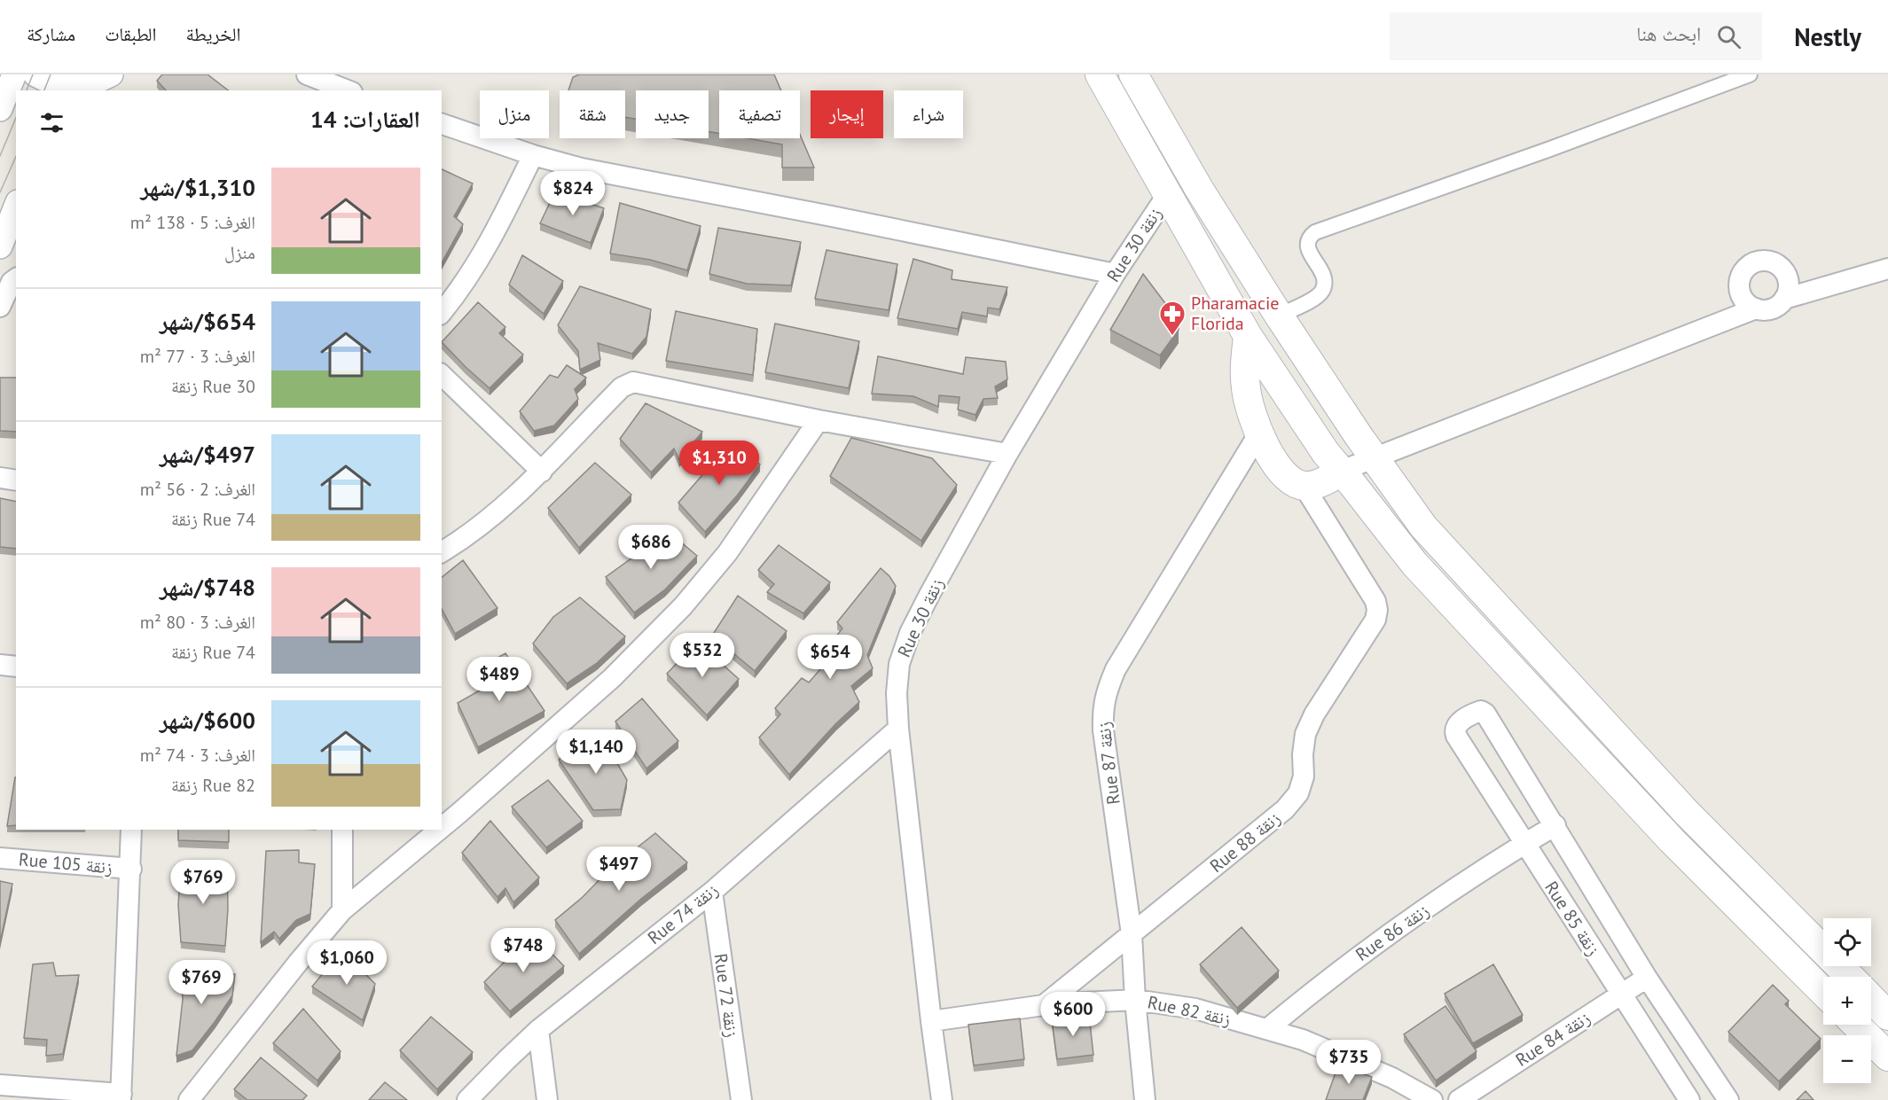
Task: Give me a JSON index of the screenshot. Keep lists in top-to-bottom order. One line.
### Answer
{"streets":{"street":["Rue 30 زنقة","Rue 87 زنقة","Rue 88 زنقة","Rue 105 زنقة","Rue 74 زنقة","Rue 85 زنقة","Rue 86 زنقة","Rue 72 زنقة","Rue 82 زنقة","Rue 84 زنقة"]},"crossings":[["Rue 30 زنقة","Rue 74 زنقة"],["Rue 30 زنقة","Rue 82 زنقة"],["Rue 87 زنقة","Rue 88 زنقة"],["Rue 87 زنقة","Rue 82 زنقة"],["Rue 88 زنقة","Rue 82 زنقة"],["Rue 74 زنقة","Rue 72 زنقة"],["Rue 85 زنقة","Rue 86 زنقة"],["Rue 85 زنقة","Rue 84 زنقة"],["Rue 86 زنقة","Rue 82 زنقة"]],"places":{"pharmacy":["Pharamacie Florida"]},"page":{"header":"Nestly","search":"ابحث هنا","nav":["الخريطة","الطبقات","مشاركة"],"chip":["شراء","إيجار","تصفية","جديد","شقة","منزل"],"heading":"العقارات: 14","list":[{"name":"$1,310/شهر","note":"الغرف: 5 · 138 m² · منزل"},{"name":"$654/شهر","note":"الغرف: 3 · 77 m² · Rue 30 زنقة"},{"name":"$497/شهر","note":"الغرف: 2 · 56 m² · Rue 74 زنقة"},{"name":"$748/شهر","note":"الغرف: 3 · 80 m² · Rue 74 زنقة"},{"name":"$600/شهر","note":"الغرف: 3 · 74 m² · Rue 82 زنقة"}],"price":["$824","$1,310","$686","$532","$654","$489","$1,140","$497","$769","$748","$1,060","$769","$600","$735"],"map_buttons":["+","−"]}}
